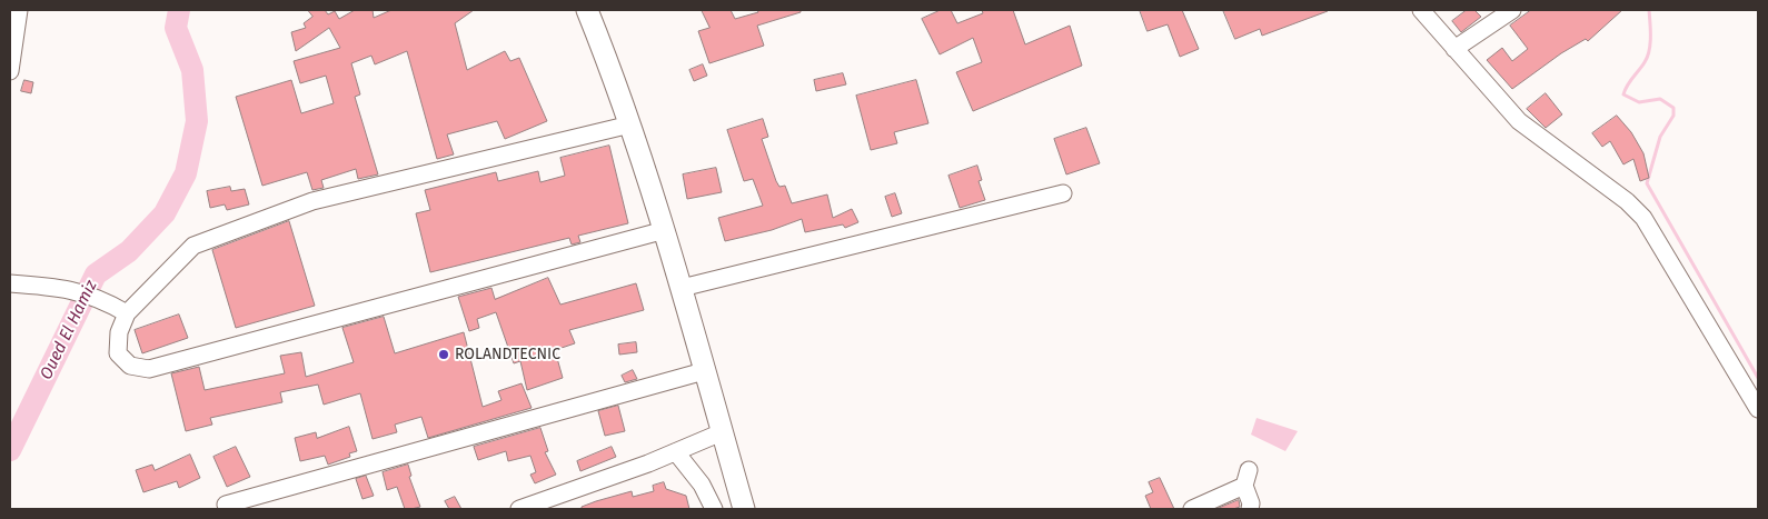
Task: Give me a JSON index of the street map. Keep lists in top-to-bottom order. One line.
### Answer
{"water":["Oued El Hamiz"],"places":["ROLANDTECNIC"]}
